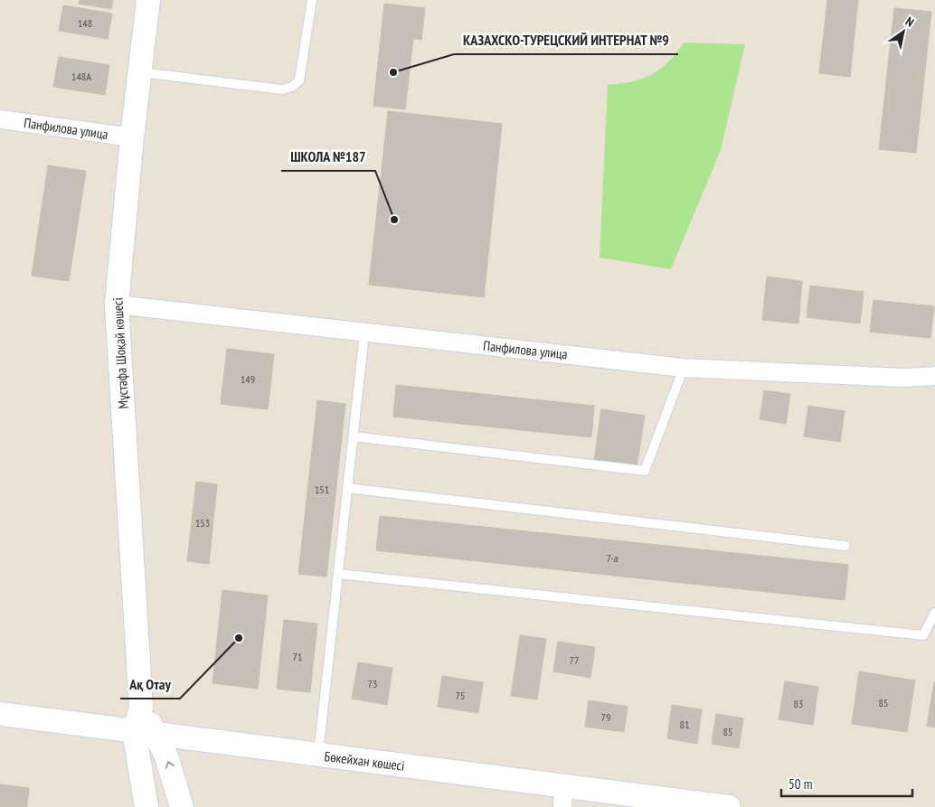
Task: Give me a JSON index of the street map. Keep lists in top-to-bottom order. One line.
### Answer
{"streets":{"street":["Панфилова улица","Мұстафа Шоқай көшесі","Бөкейхан көшесі"]},"crossings":[["Панфилова улица","Мұстафа Шоқай көшесі"],["Мұстафа Шоқай көшесі","Бөкейхан көшесі"]],"places":["КАЗАХСКО-ТУРЕЦСКИЙ ИНТЕРНАТ №9","ШКОЛА №187","Ақ Отау"],"house_numbers":["148","148А","149","151","153","7-а","71","77","73","75","85","83","79","81","85"],"scale_bar":"50 m","north":"top right"}
